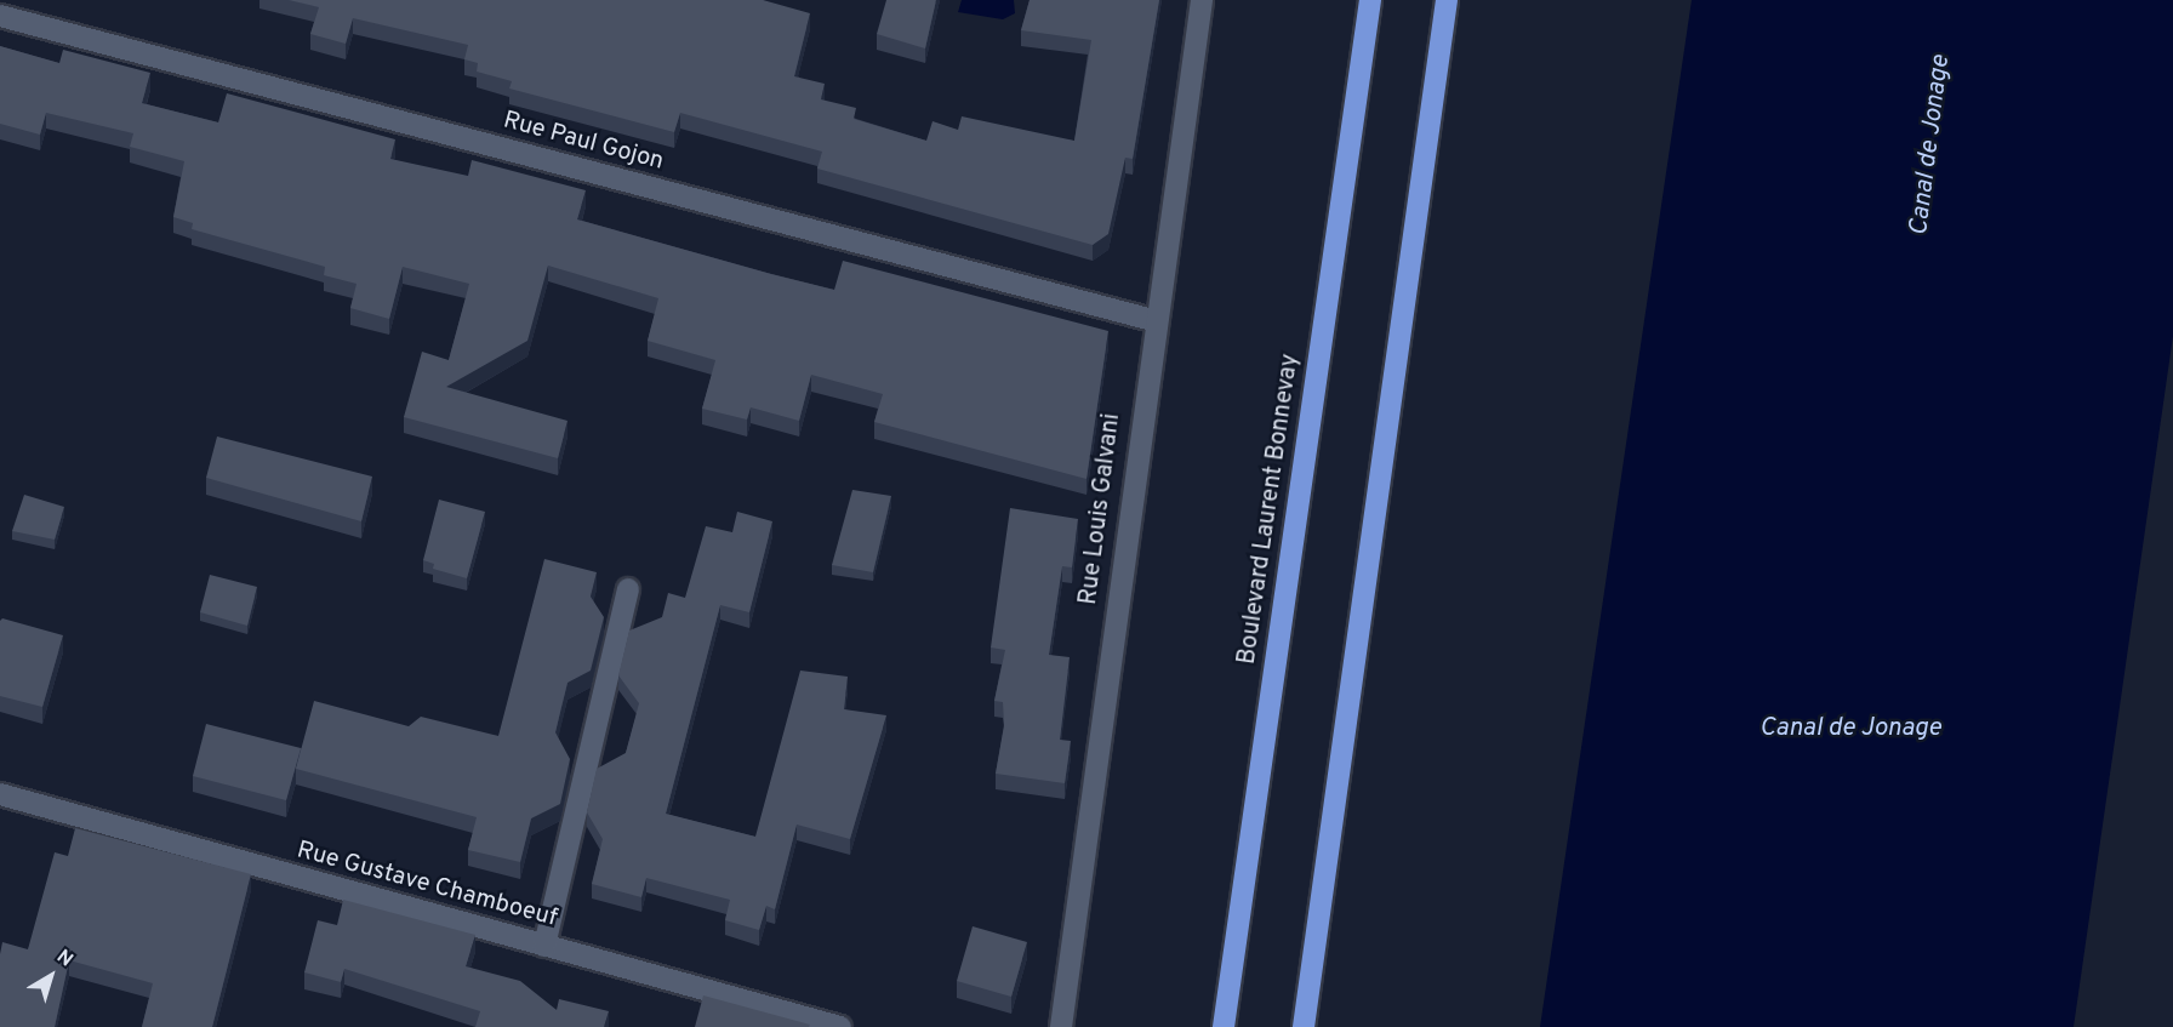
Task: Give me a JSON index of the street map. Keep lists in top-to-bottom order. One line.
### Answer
{"streets":{"highway":["Boulevard Laurent Bonnevay"],"street":["Rue Paul Gojon","Rue Louis Galvani","Rue Gustave Chamboeuf"]},"crossings":[["Rue Paul Gojon","Rue Louis Galvani"]],"water":["Canal de Jonage"],"north":"top right"}
